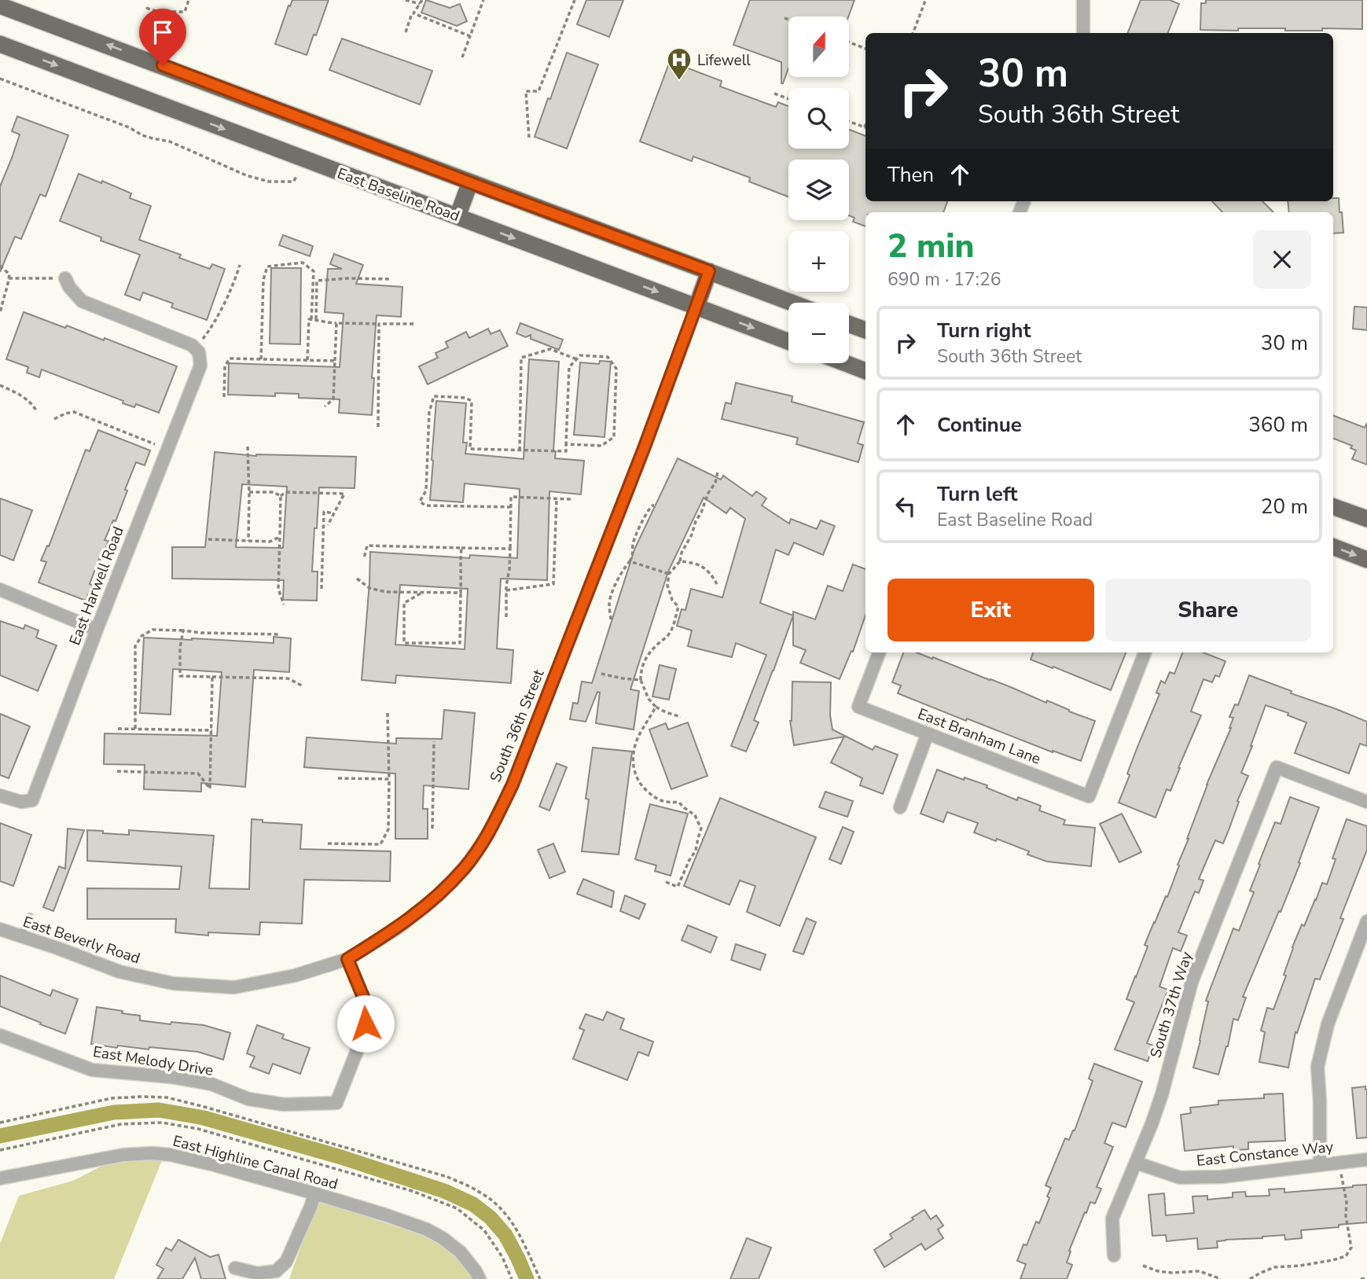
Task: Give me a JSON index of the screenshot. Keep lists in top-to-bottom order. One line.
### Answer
{"streets":{"main road":["East Baseline Road"],"street":["East Harwell Road","South 36th Street","East Branham Lane","East Beverly Road","South 37th Way","East Melody Drive","East Constance Way","East Highline Canal Road"]},"crossings":[["East Baseline Road","South 36th Street"],["South 36th Street","East Beverly Road"],["South 36th Street","East Melody Drive"],["East Beverly Road","East Melody Drive"],["South 37th Way","East Constance Way"]],"places":{"hospital":["Lifewell"]},"north":"top","page":{"map_buttons":["+","−"],"turn":["30 m","South 36th Street"],"then":"Then","heading":["2 min","690 m · 17:26"],"list":[{"name":"Turn right","note":"South 36th Street","value":"30 m"},{"name":"Continue","value":"360 m"},{"name":"Turn left","note":"East Baseline Road","value":"20 m"}],"buttons":["Exit","Share"]}}
